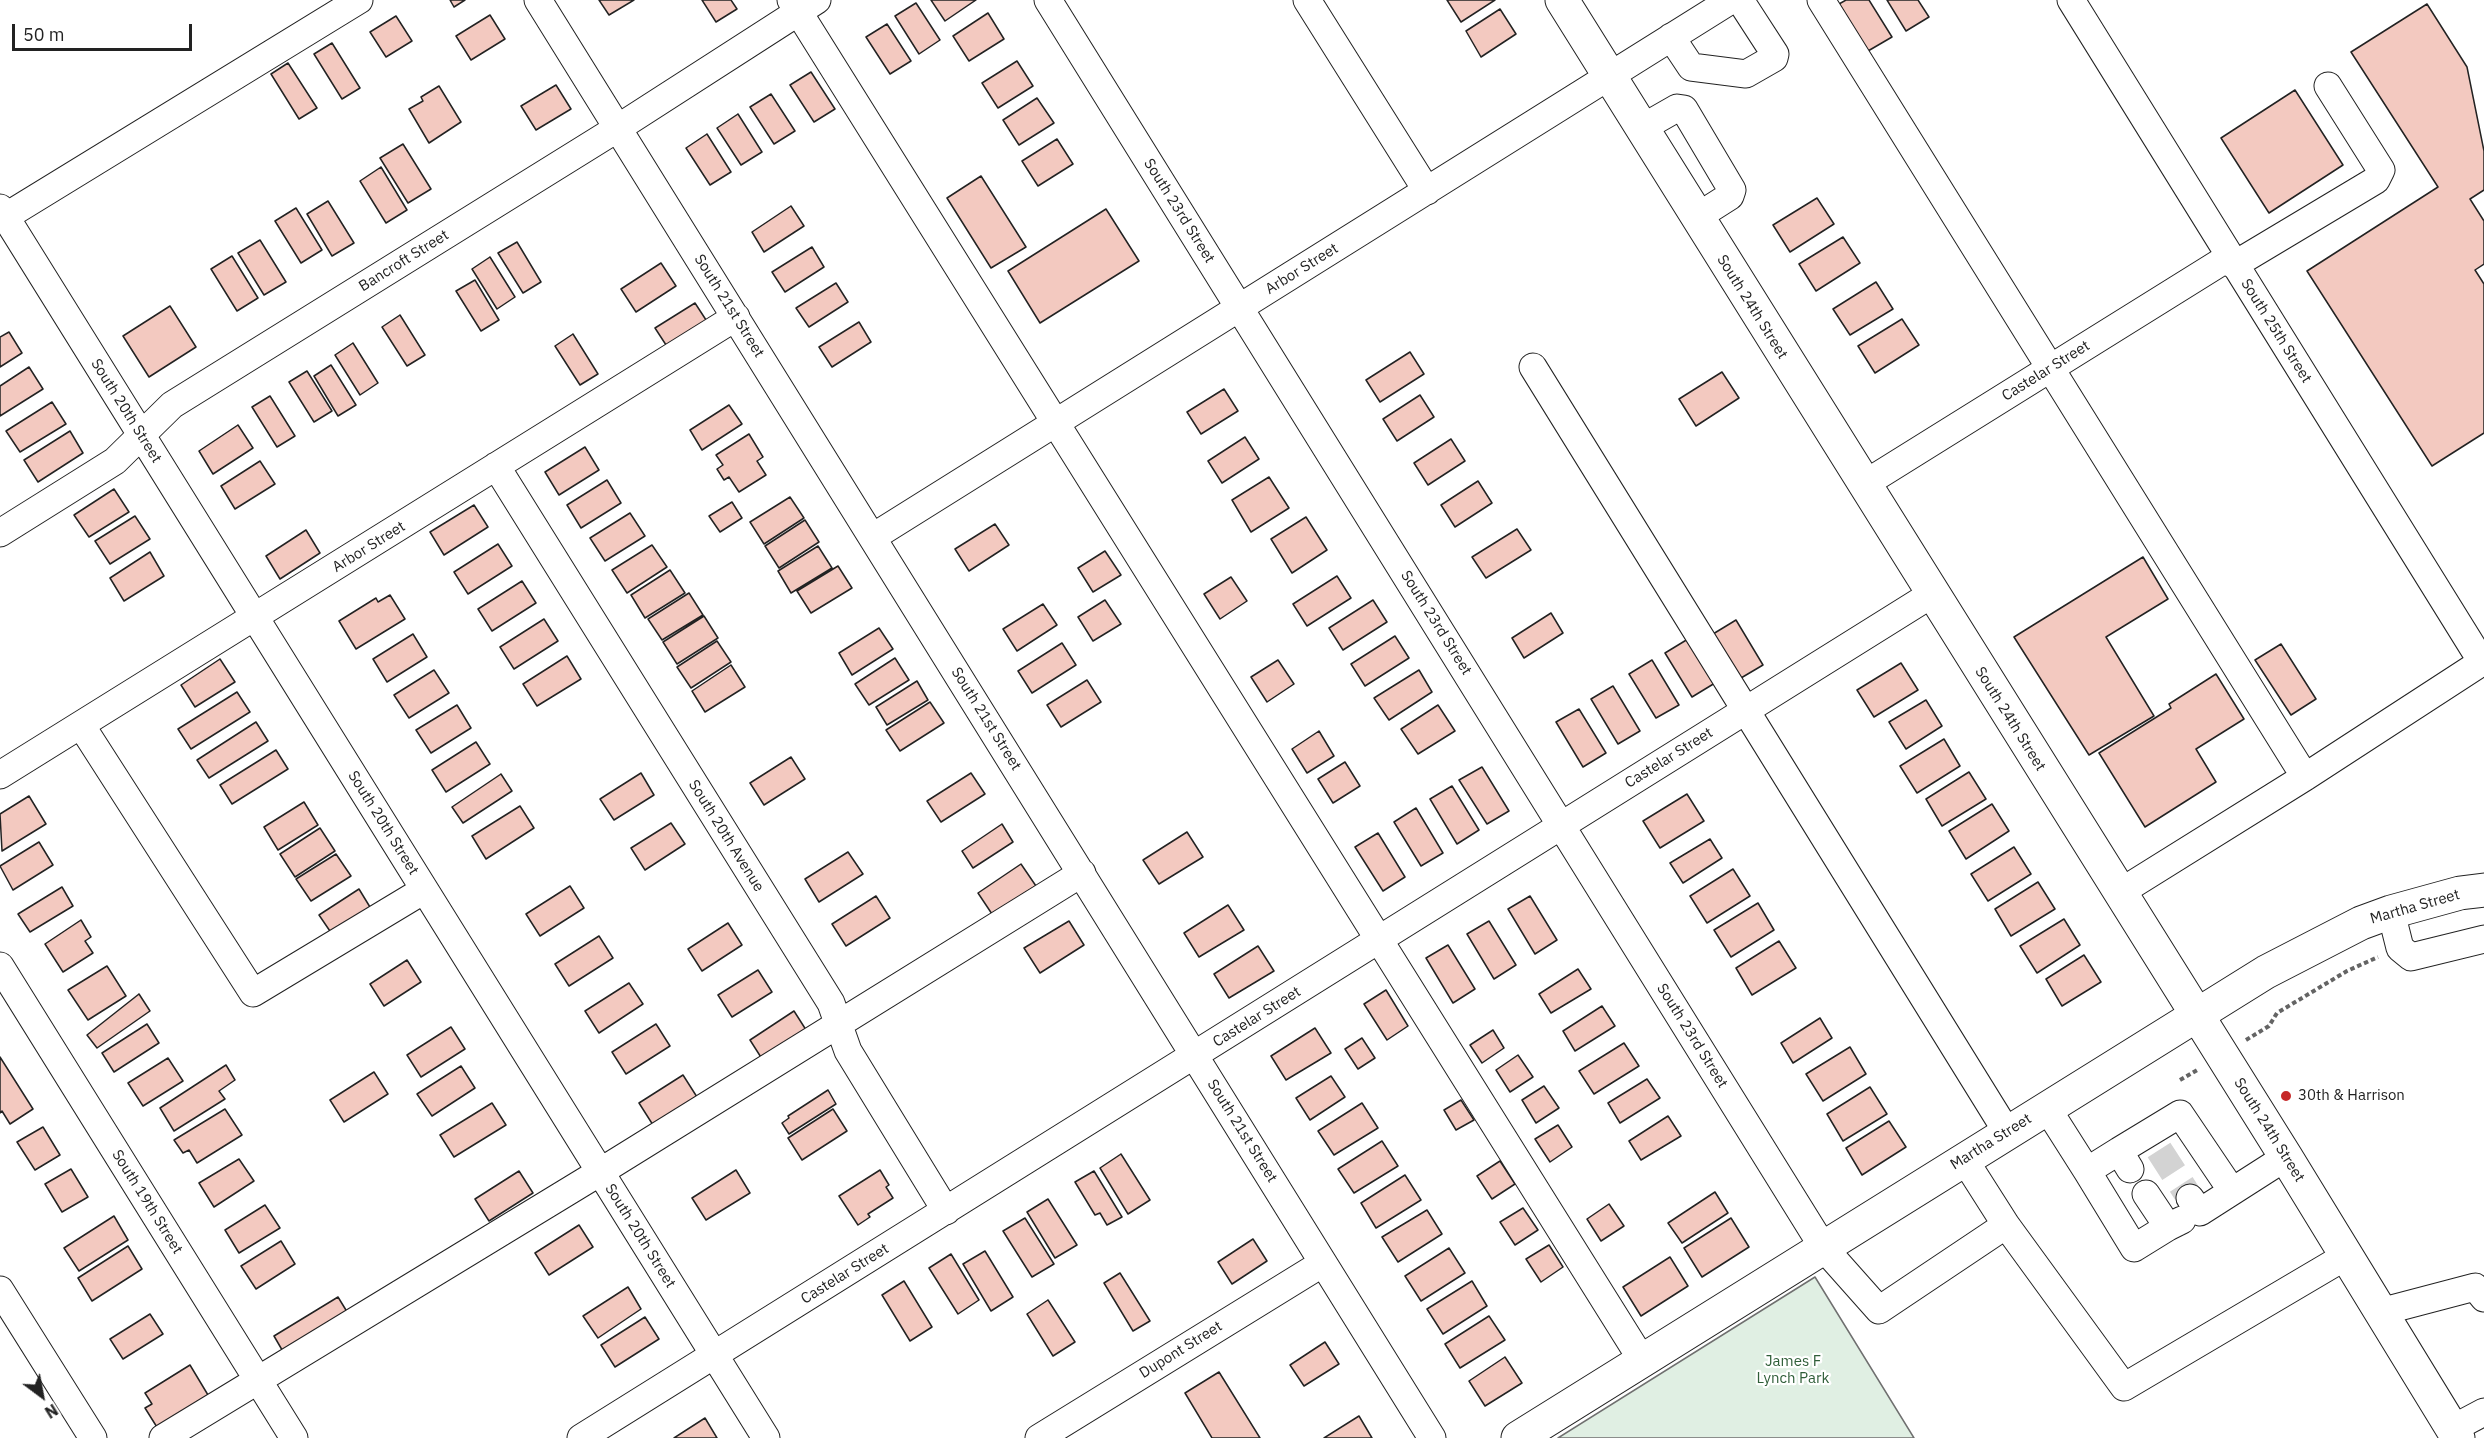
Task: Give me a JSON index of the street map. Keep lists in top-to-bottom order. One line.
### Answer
{"streets":{"main road":["South 24th Street","Martha Street"],"street":["South 23rd Street","Bancroft Street","Arbor Street","South 21st Street","South 25th Street","Castelar Street","South 20th Street","South 20th Avenue","South 19th Street","Dupont Street"]},"crossings":[["South 23rd Street","Arbor Street"],["South 23rd Street","Castelar Street"],["South 23rd Street","Martha Street"],["Bancroft Street","South 21st Street"],["Bancroft Street","South 20th Street"],["Arbor Street","South 21st Street"],["Arbor Street","South 24th Street"],["Arbor Street","South 20th Street"],["Arbor Street","South 20th Avenue"],["South 21st Street","Castelar Street"],["South 21st Street","Dupont Street"],["South 24th Street","Castelar Street"],["South 24th Street","Martha Street"],["South 25th Street","Castelar Street"],["Castelar Street","South 20th Street"],["Castelar Street","South 20th Avenue"]],"parks":["James F Lynch Park"],"places":["30th & Harrison"],"scale_bar":"50 m","north":"bottom right"}
